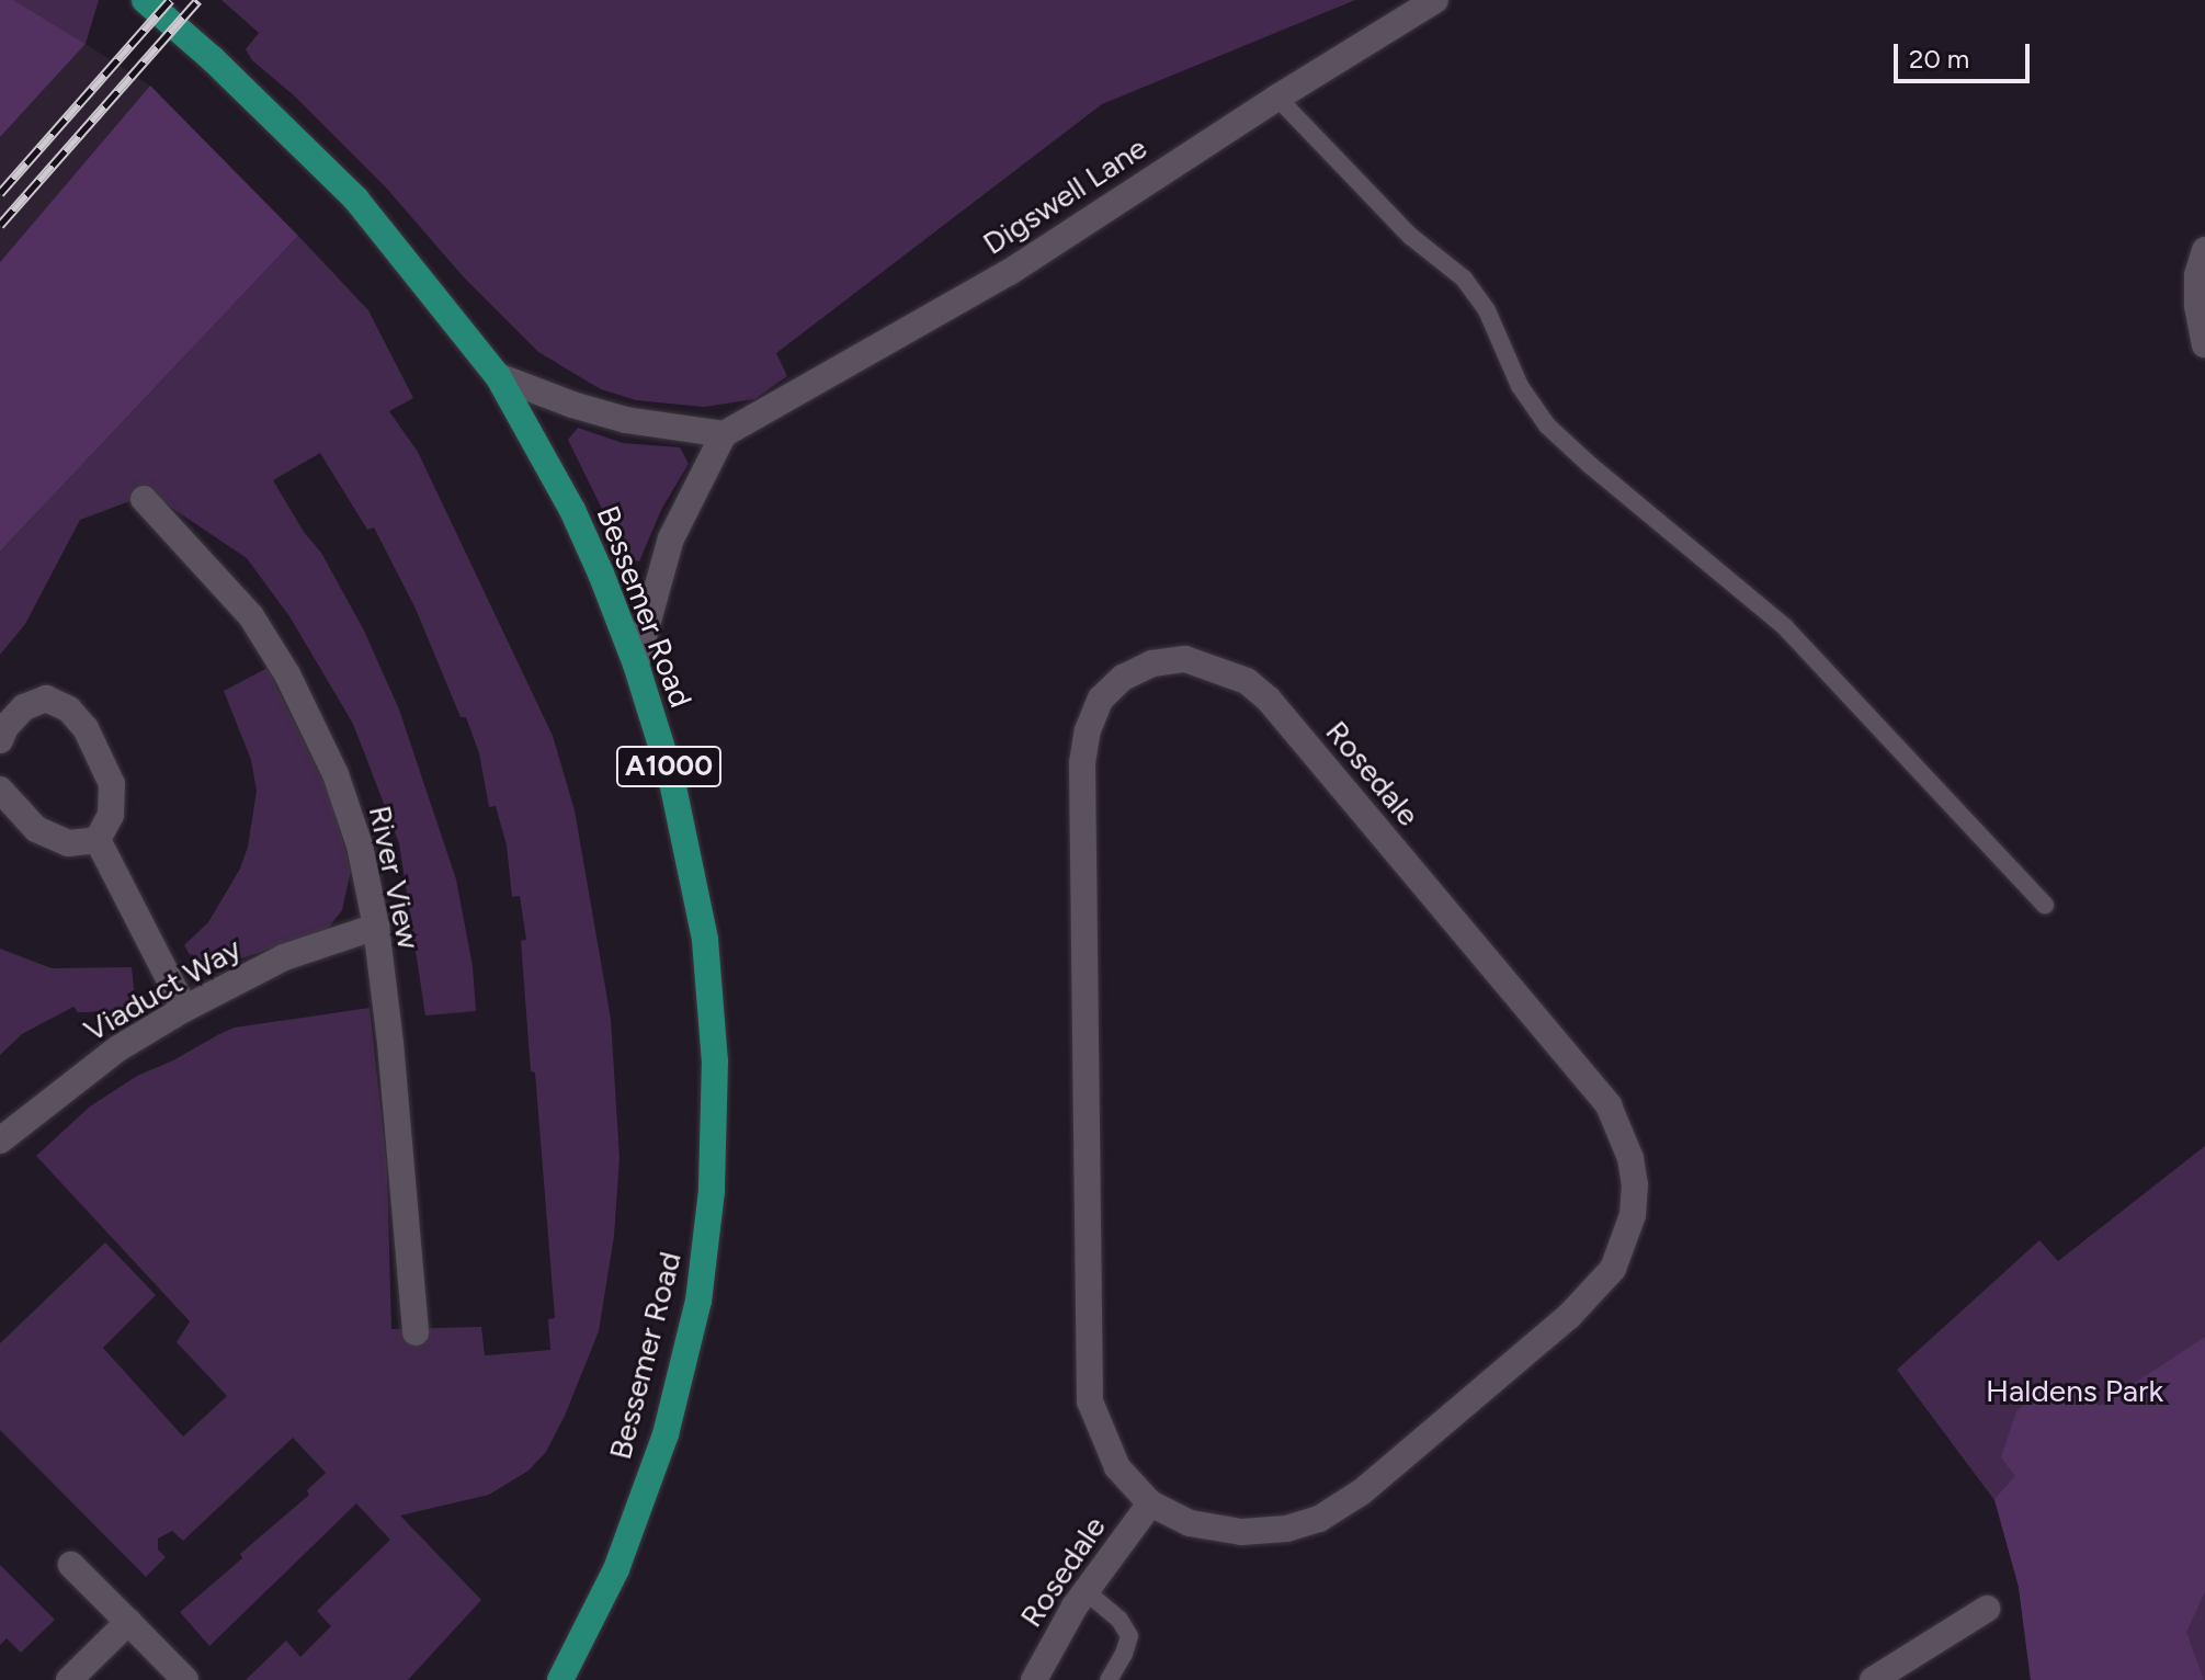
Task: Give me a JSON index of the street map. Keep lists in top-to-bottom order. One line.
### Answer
{"streets":{"main road":["Bessemer Road","A1000"],"street":["Digswell Lane","Rosedale","River View","Viaduct Way"]},"crossings":[["River View","Viaduct Way"]],"parks":["Haldens Park"],"scale_bar":"20 m"}
